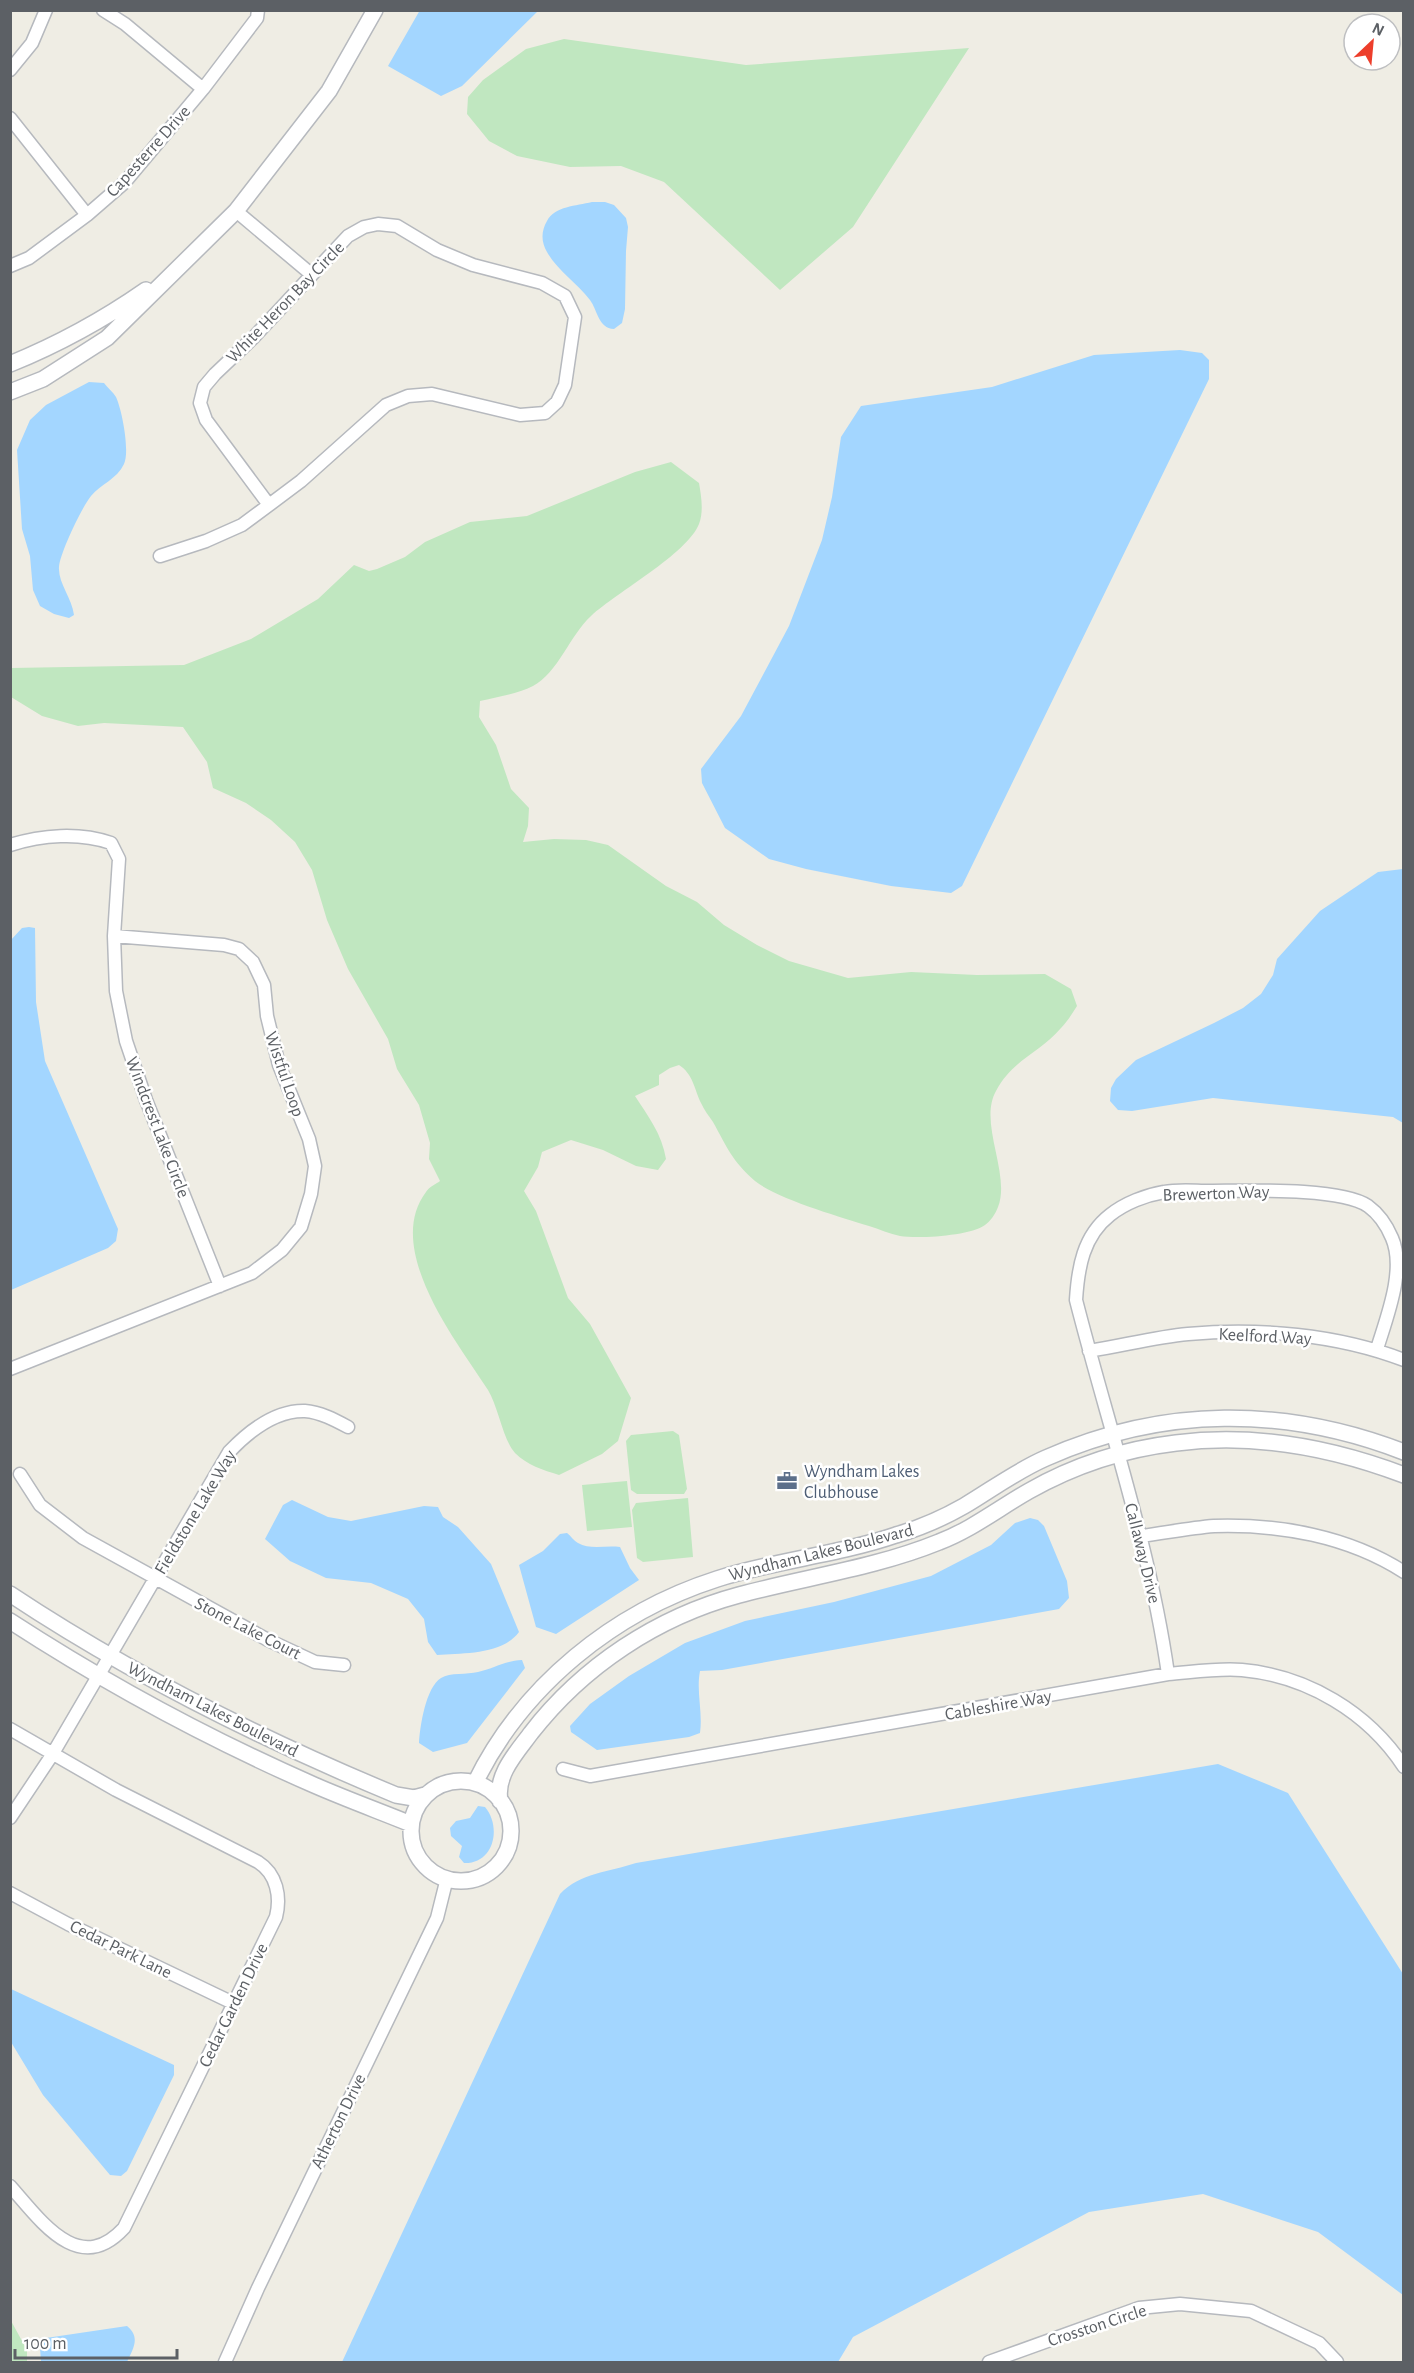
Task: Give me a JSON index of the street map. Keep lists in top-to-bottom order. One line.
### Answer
{"streets":{"street":["Capesterre Drive","White Heron Bay Circle","Wistful Loop","Windcrest Lake Circle","Brewerton Way","Keelford Way","Fieldstone Lake Way","Wyndham Lakes Boulevard","Callaway Drive","Stone Lake Court","Cableshire Way","Cedar Park Lane","Cedar Garden Drive","Atherton Drive","Crosston Circle"]},"crossings":[["Wistful Loop","Windcrest Lake Circle"],["Brewerton Way","Keelford Way"],["Brewerton Way","Wyndham Lakes Boulevard"],["Brewerton Way","Callaway Drive"],["Fieldstone Lake Way","Wyndham Lakes Boulevard"],["Fieldstone Lake Way","Stone Lake Court"],["Fieldstone Lake Way","Cedar Garden Drive"],["Wyndham Lakes Boulevard","Callaway Drive"],["Wyndham Lakes Boulevard","Atherton Drive"],["Callaway Drive","Cableshire Way"],["Cedar Park Lane","Cedar Garden Drive"]],"places":{"office":["Wyndham Lakes Clubhouse"]},"scale_bar":"100 m","north":"top right"}
